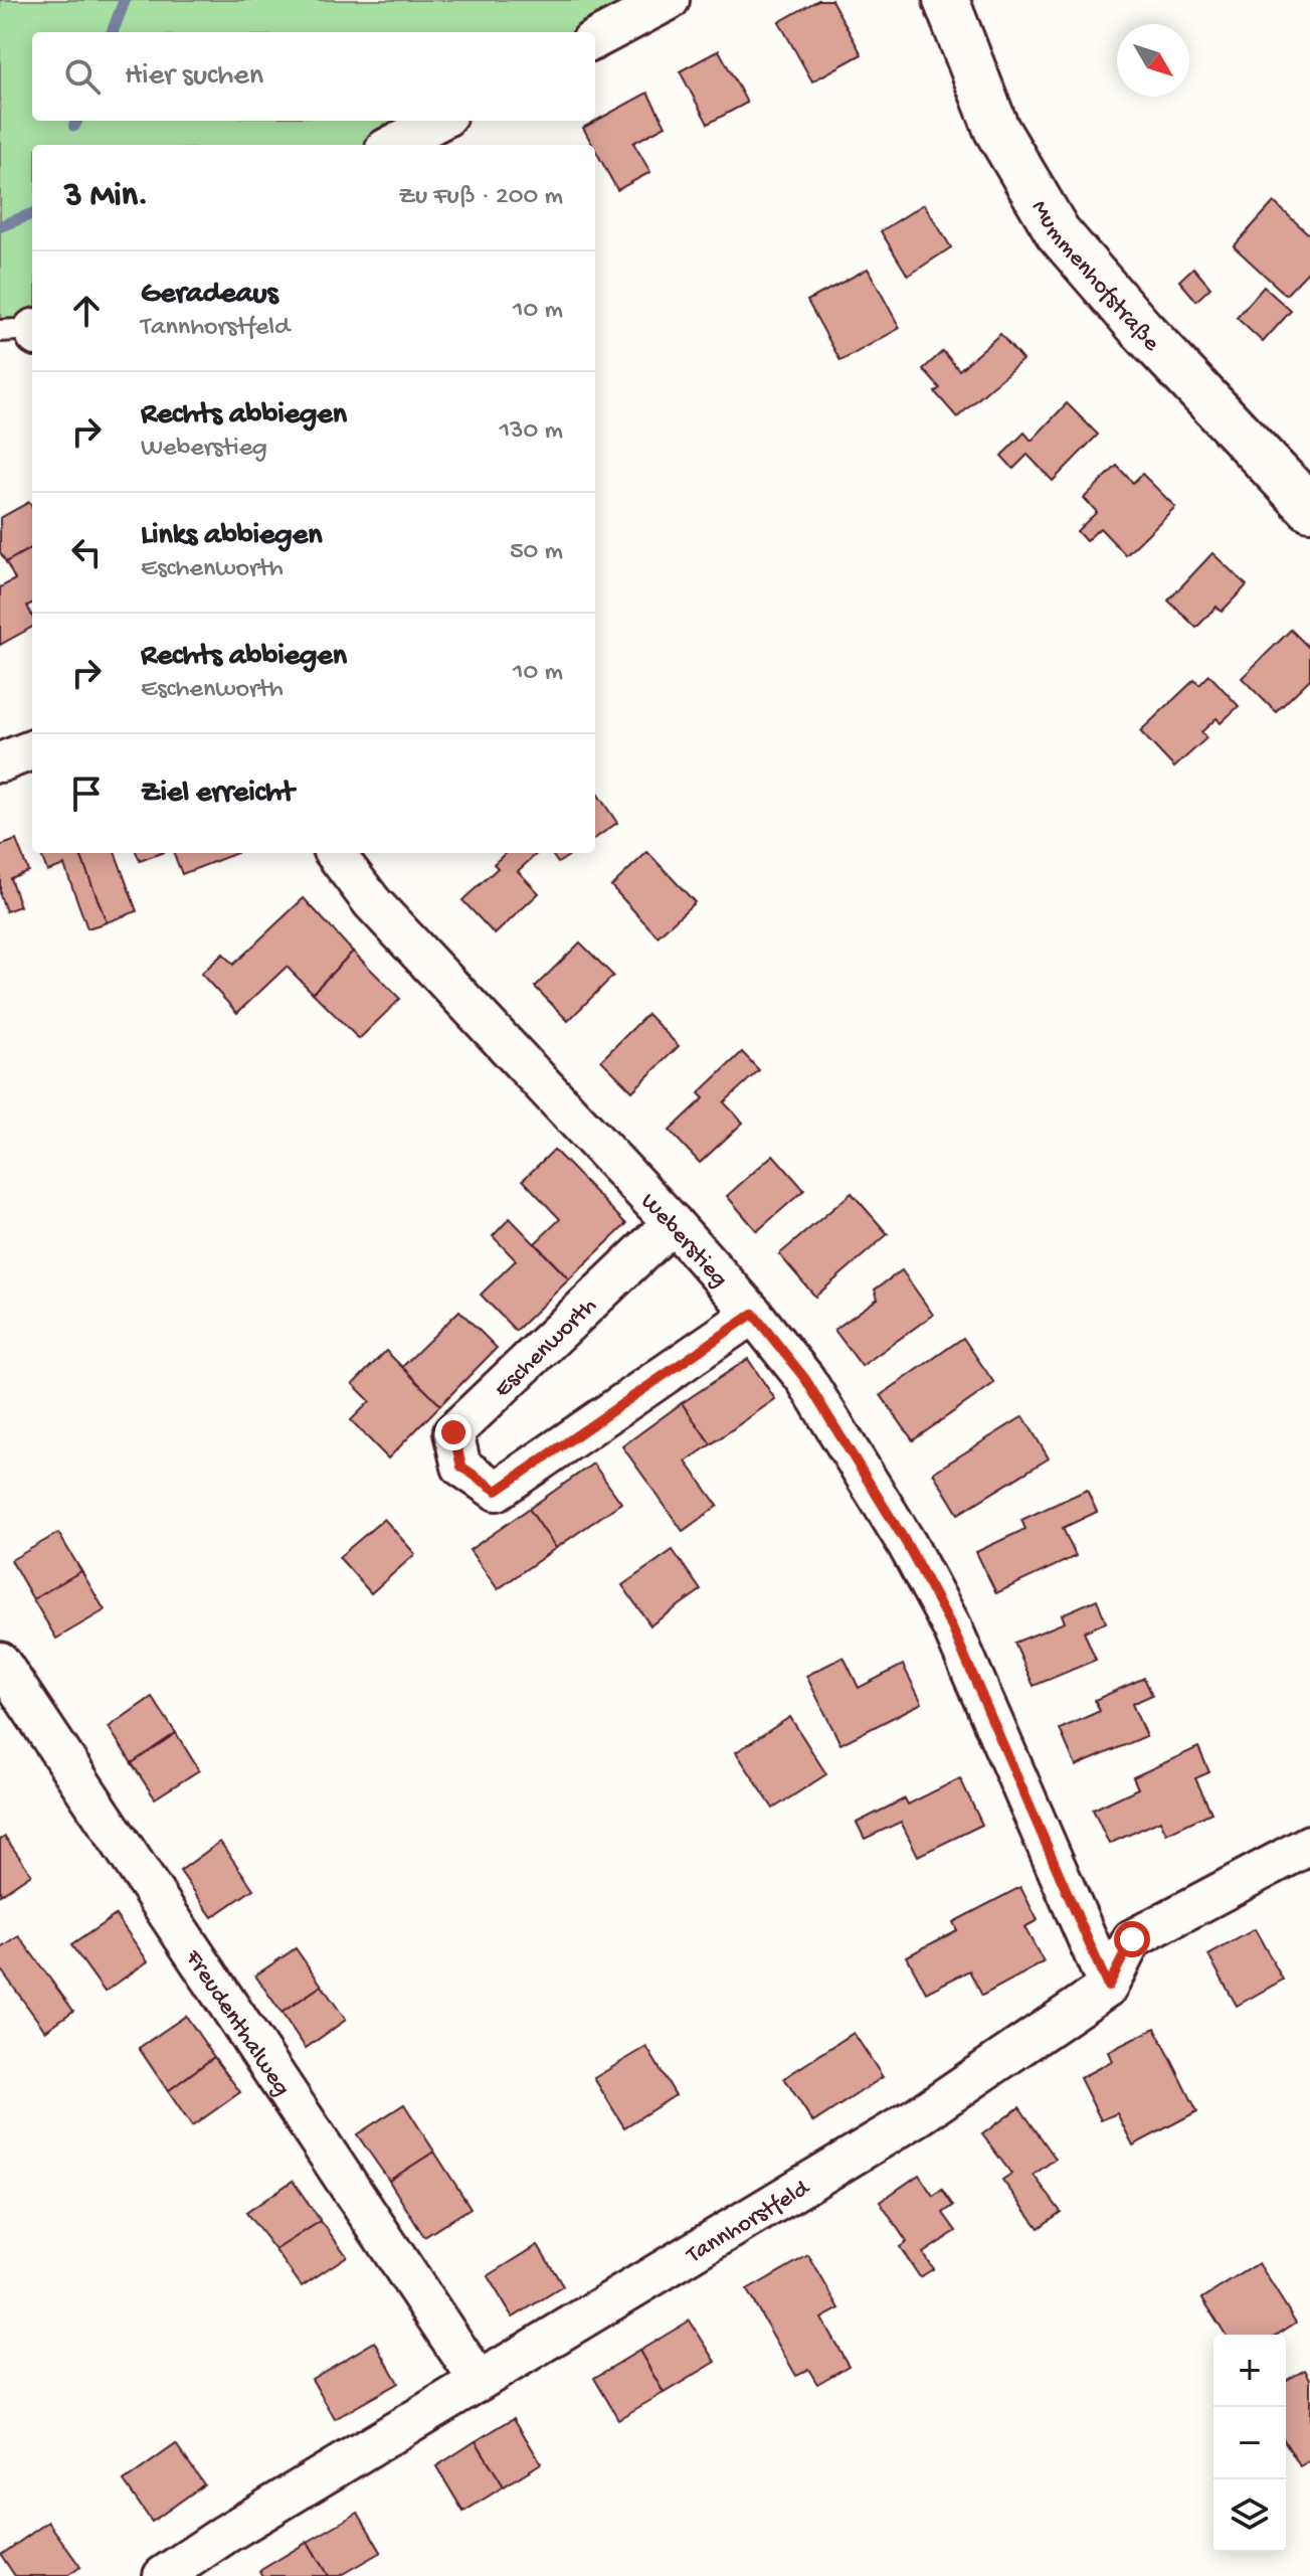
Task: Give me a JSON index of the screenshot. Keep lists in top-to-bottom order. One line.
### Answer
{"streets":{"street":["Mummenhofstraße","Weberstieg","Eschenworth","Freudenthalweg","Tannhorstfeld"]},"crossings":[["Weberstieg","Eschenworth"],["Weberstieg","Tannhorstfeld"],["Freudenthalweg","Tannhorstfeld"]],"north":"bottom right","page":{"search":"Hier suchen","heading":["3 Min.","Zu Fuß · 200 m"],"list":[["Geradeaus","Tannhorstfeld","10 m"],["Rechts abbiegen","Weberstieg","130 m"],["Links abbiegen","Eschenworth","50 m"],["Rechts abbiegen","Eschenworth","10 m"],"Ziel erreicht"],"map_buttons":["+","−"]}}
